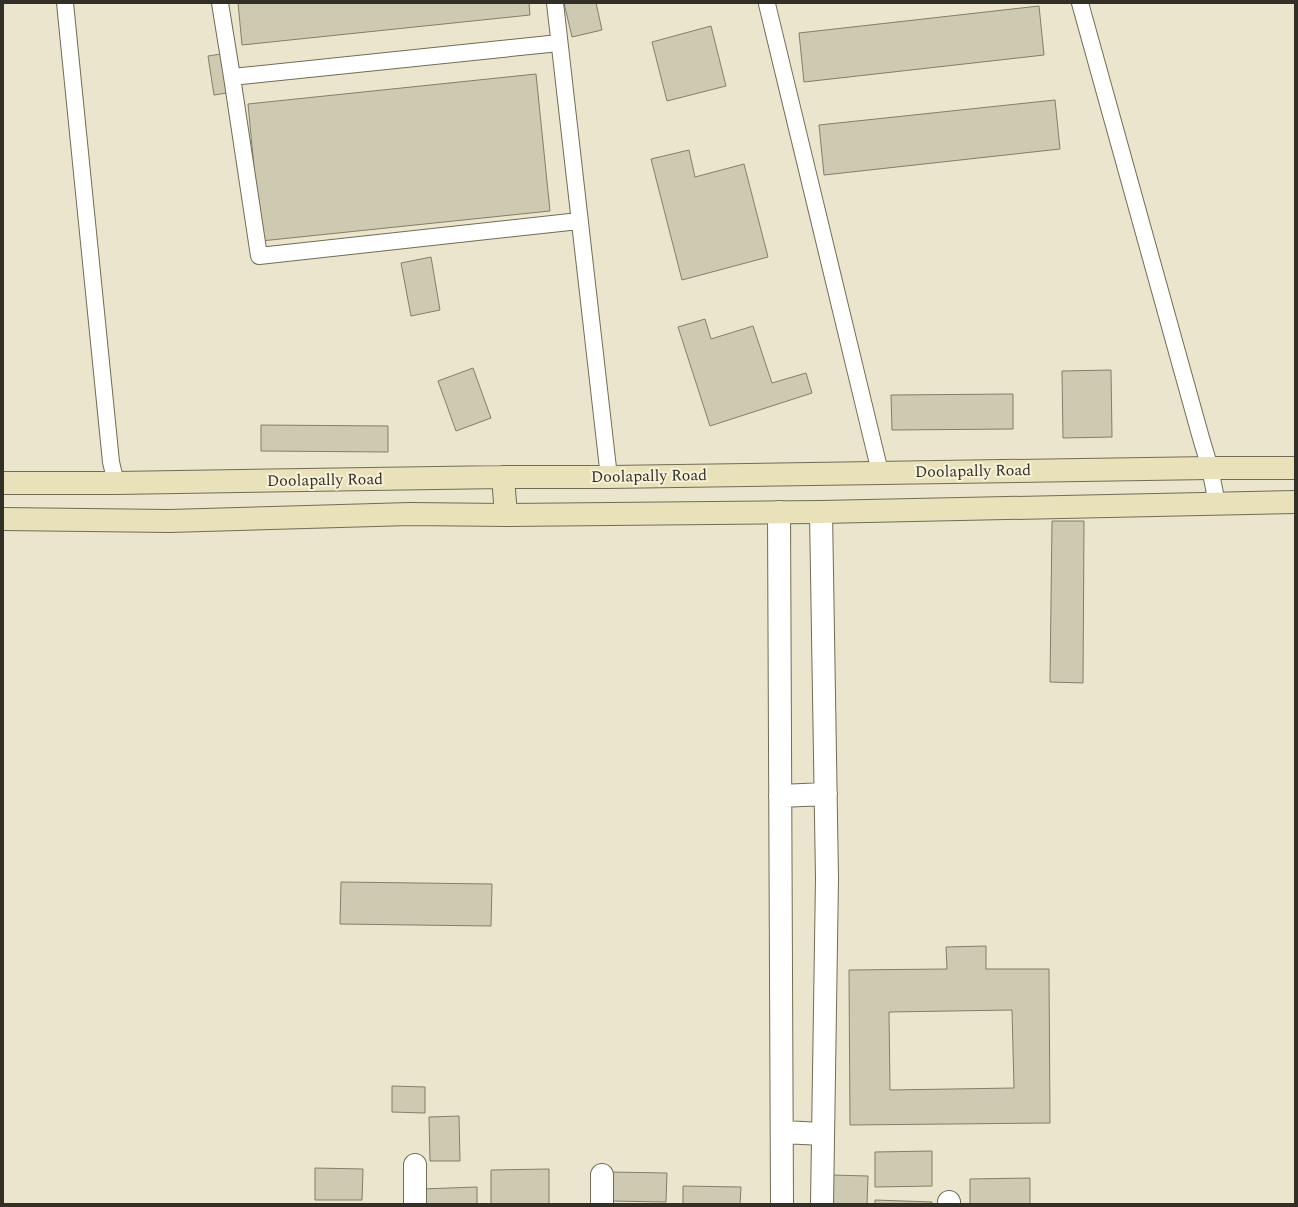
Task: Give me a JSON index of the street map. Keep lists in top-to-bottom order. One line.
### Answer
{"streets":{"main road":["Doolapally Road"]}}
